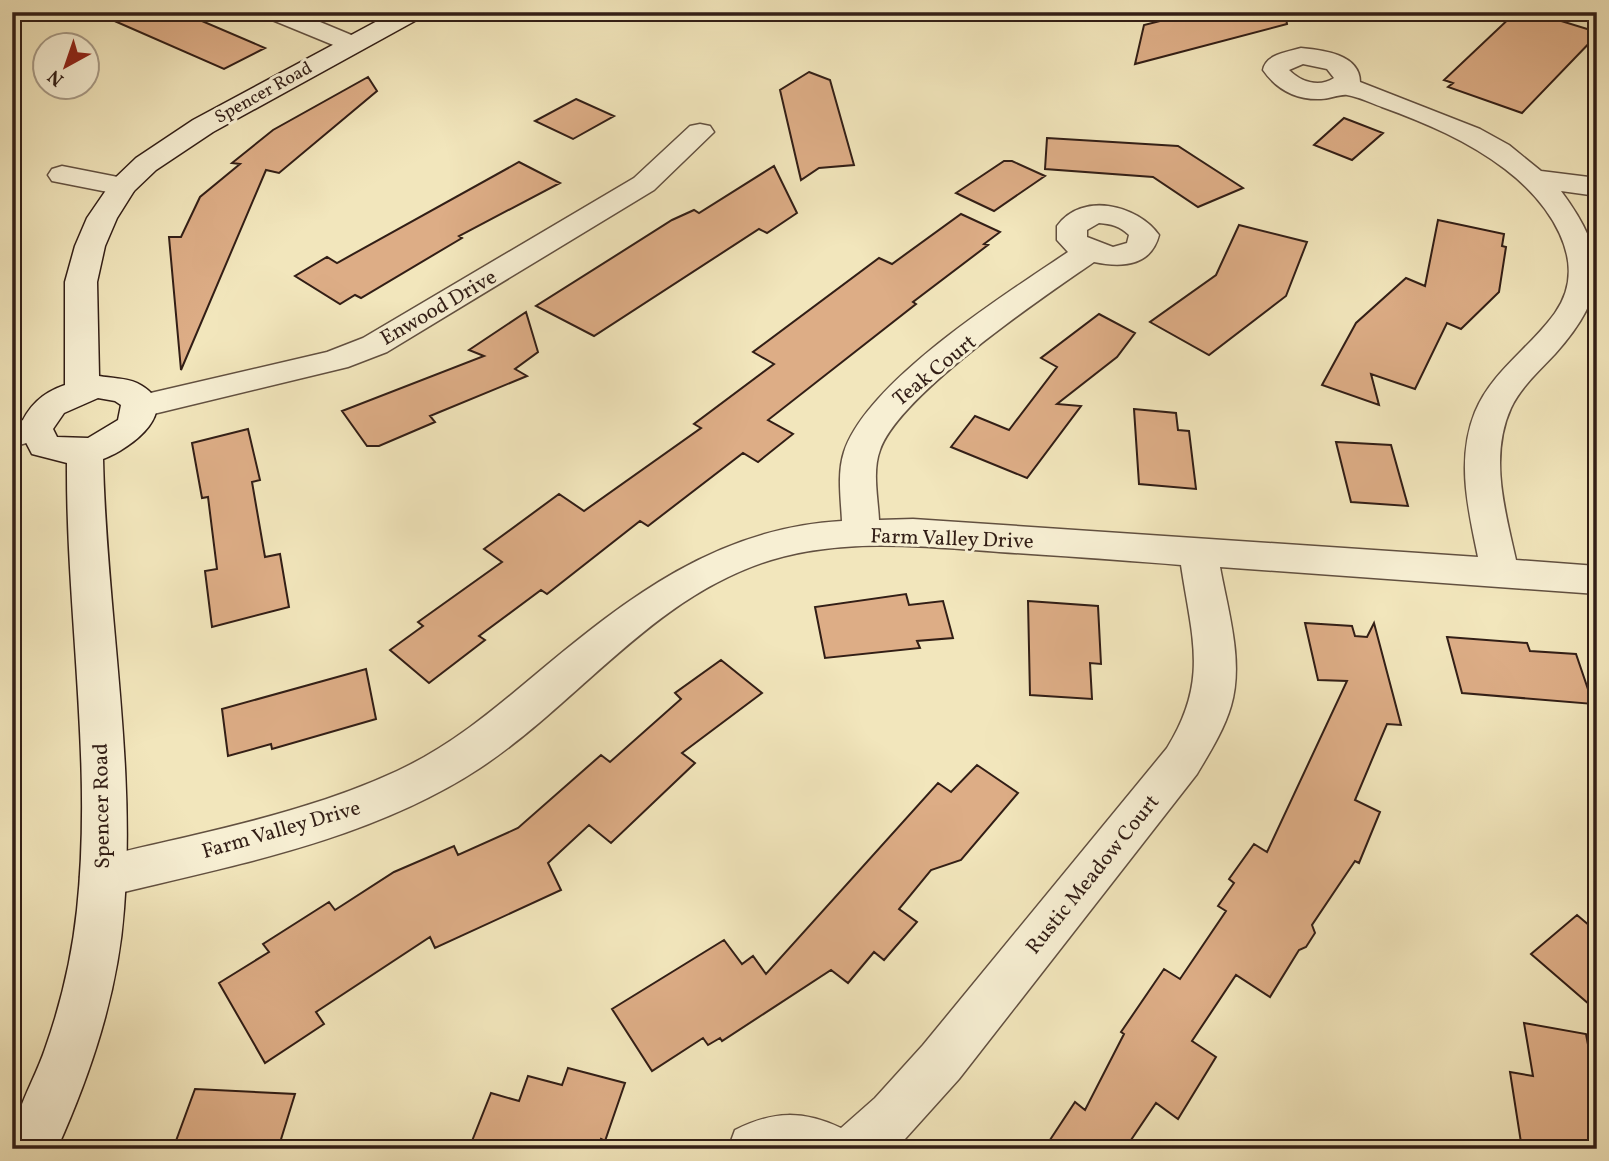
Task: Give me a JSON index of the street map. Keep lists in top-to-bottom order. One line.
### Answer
{"streets":{"street":["Spencer Road","Enwood Drive","Teak Court","Farm Valley Drive","Rustic Meadow Court"]},"crossings":[["Spencer Road","Farm Valley Drive"],["Teak Court","Farm Valley Drive"],["Farm Valley Drive","Rustic Meadow Court"]],"north":"bottom left"}
